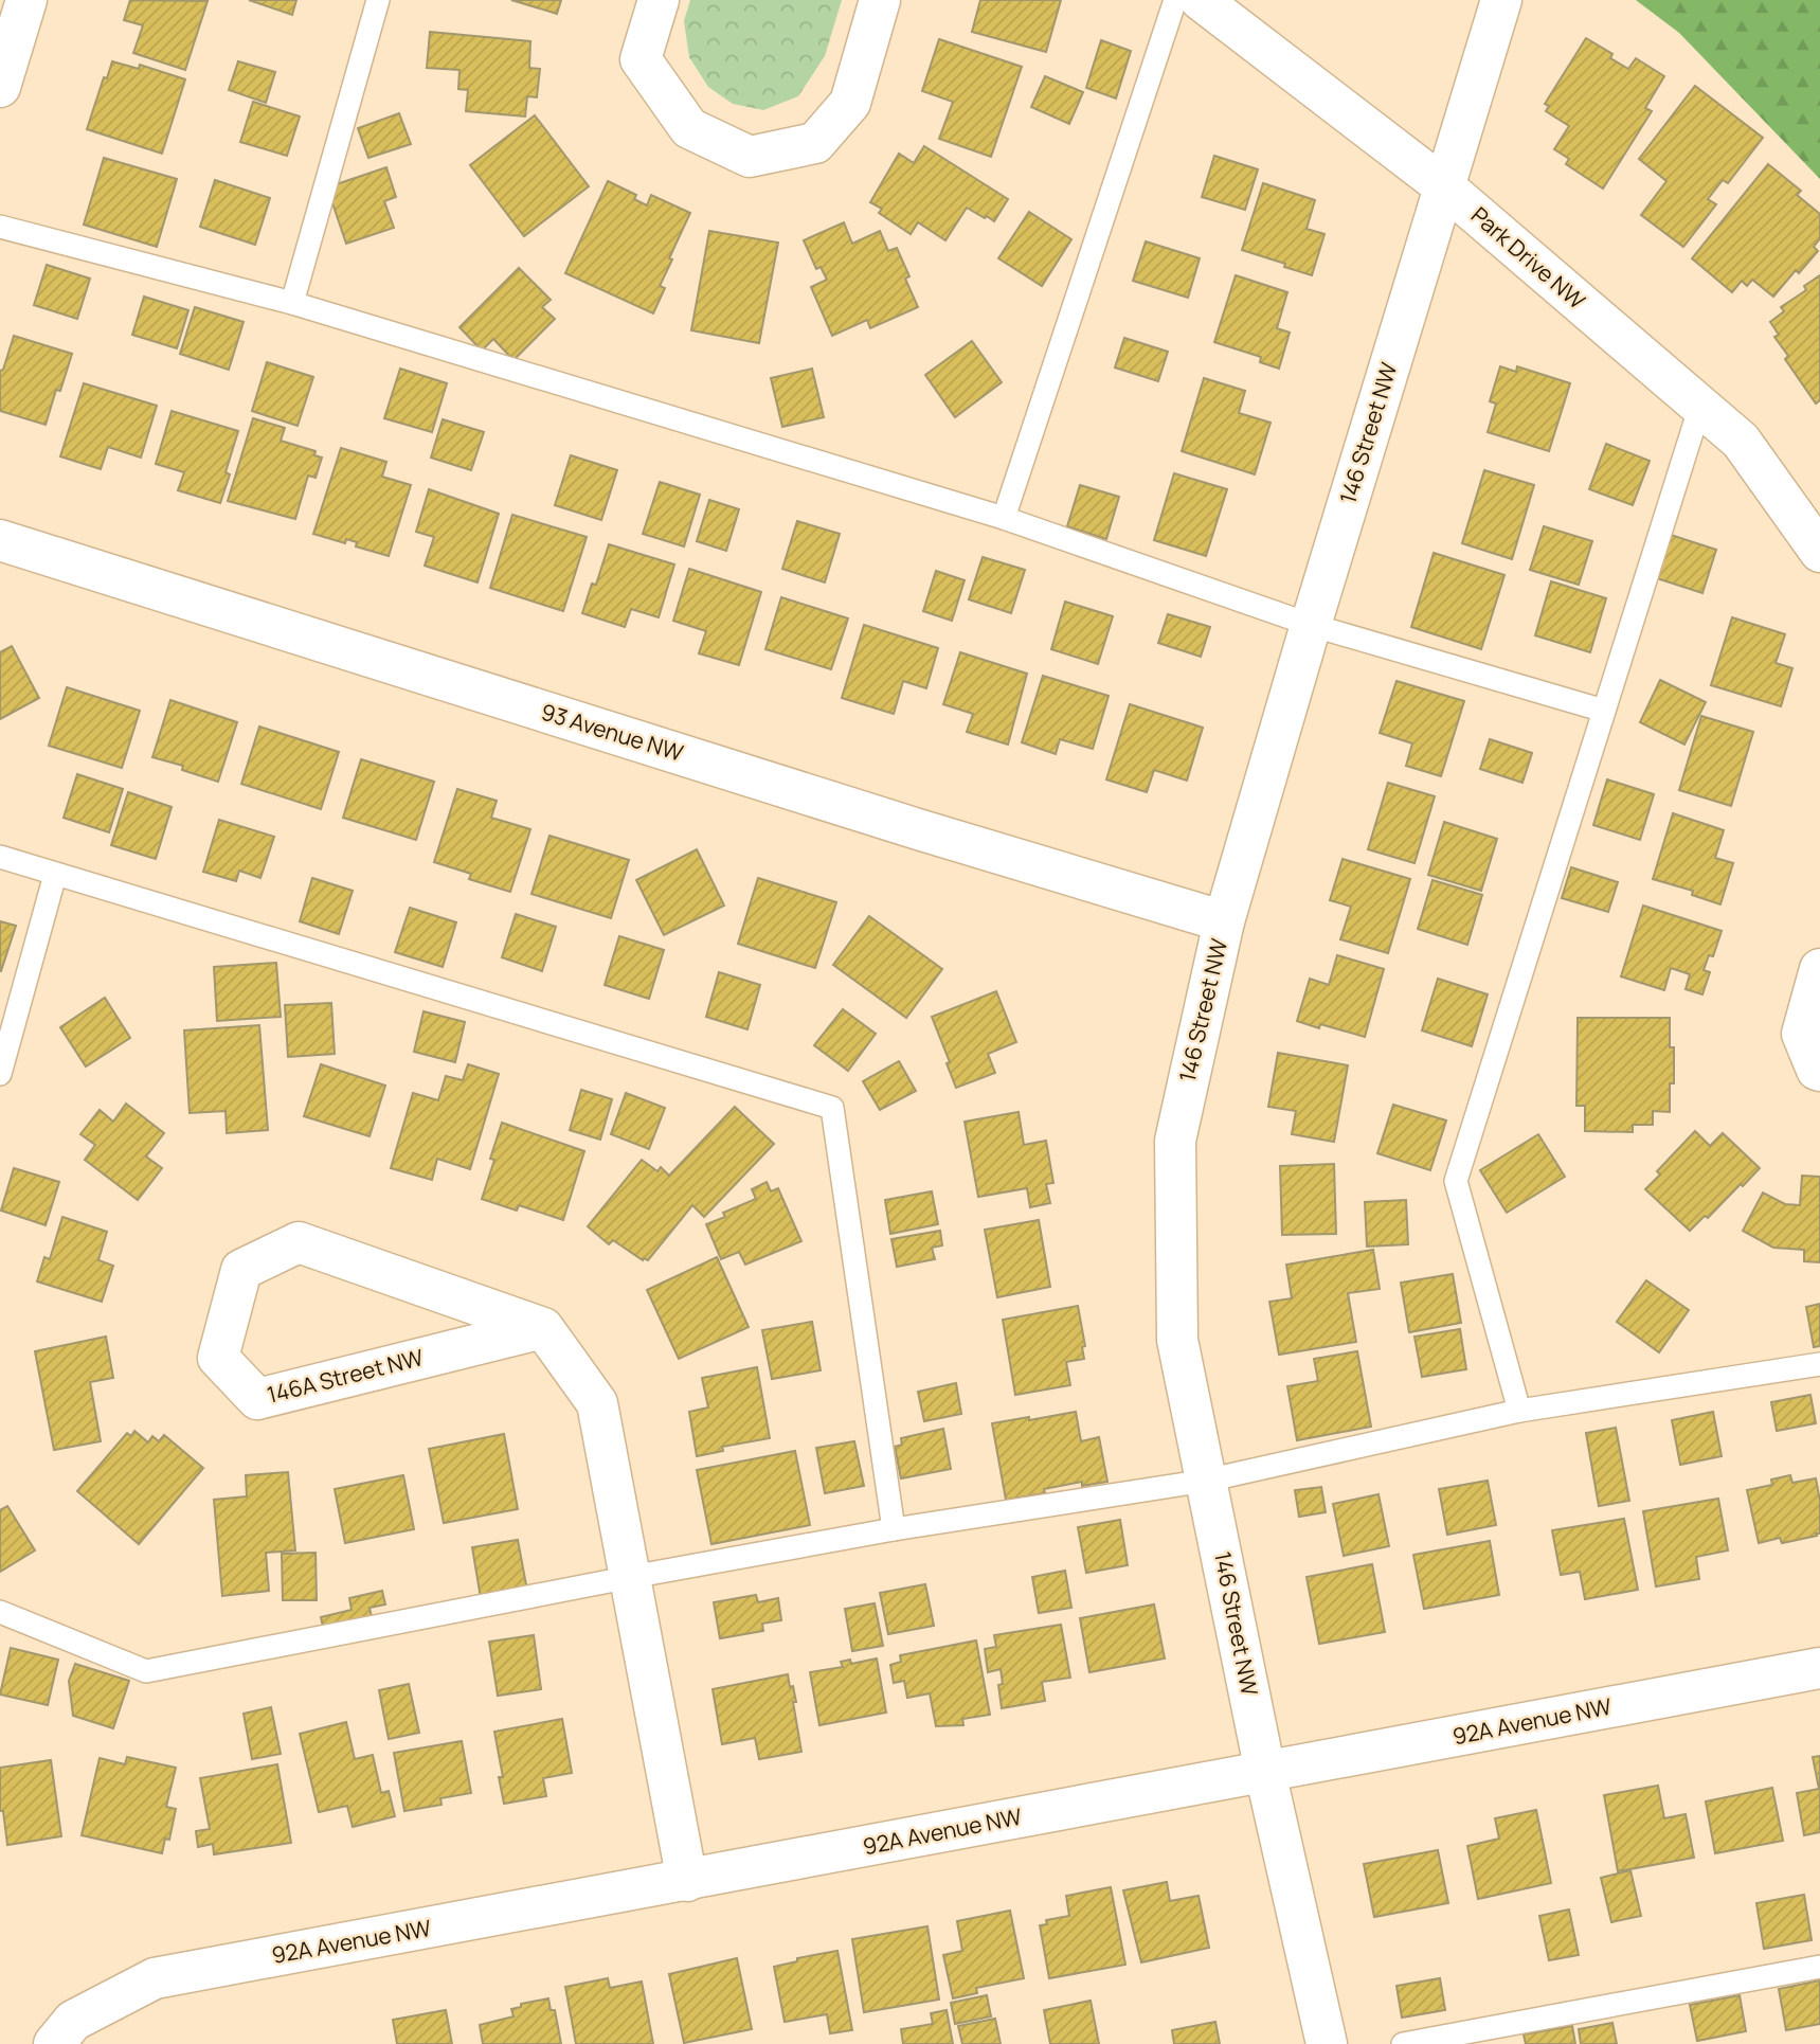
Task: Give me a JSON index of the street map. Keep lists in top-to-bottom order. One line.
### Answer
{"streets":{"street":["Park Drive NW","146 Street NW","93 Avenue NW","146A Street NW","92A Avenue NW"]},"crossings":[["Park Drive NW","146 Street NW"],["146 Street NW","93 Avenue NW"],["146 Street NW","92A Avenue NW"]]}
